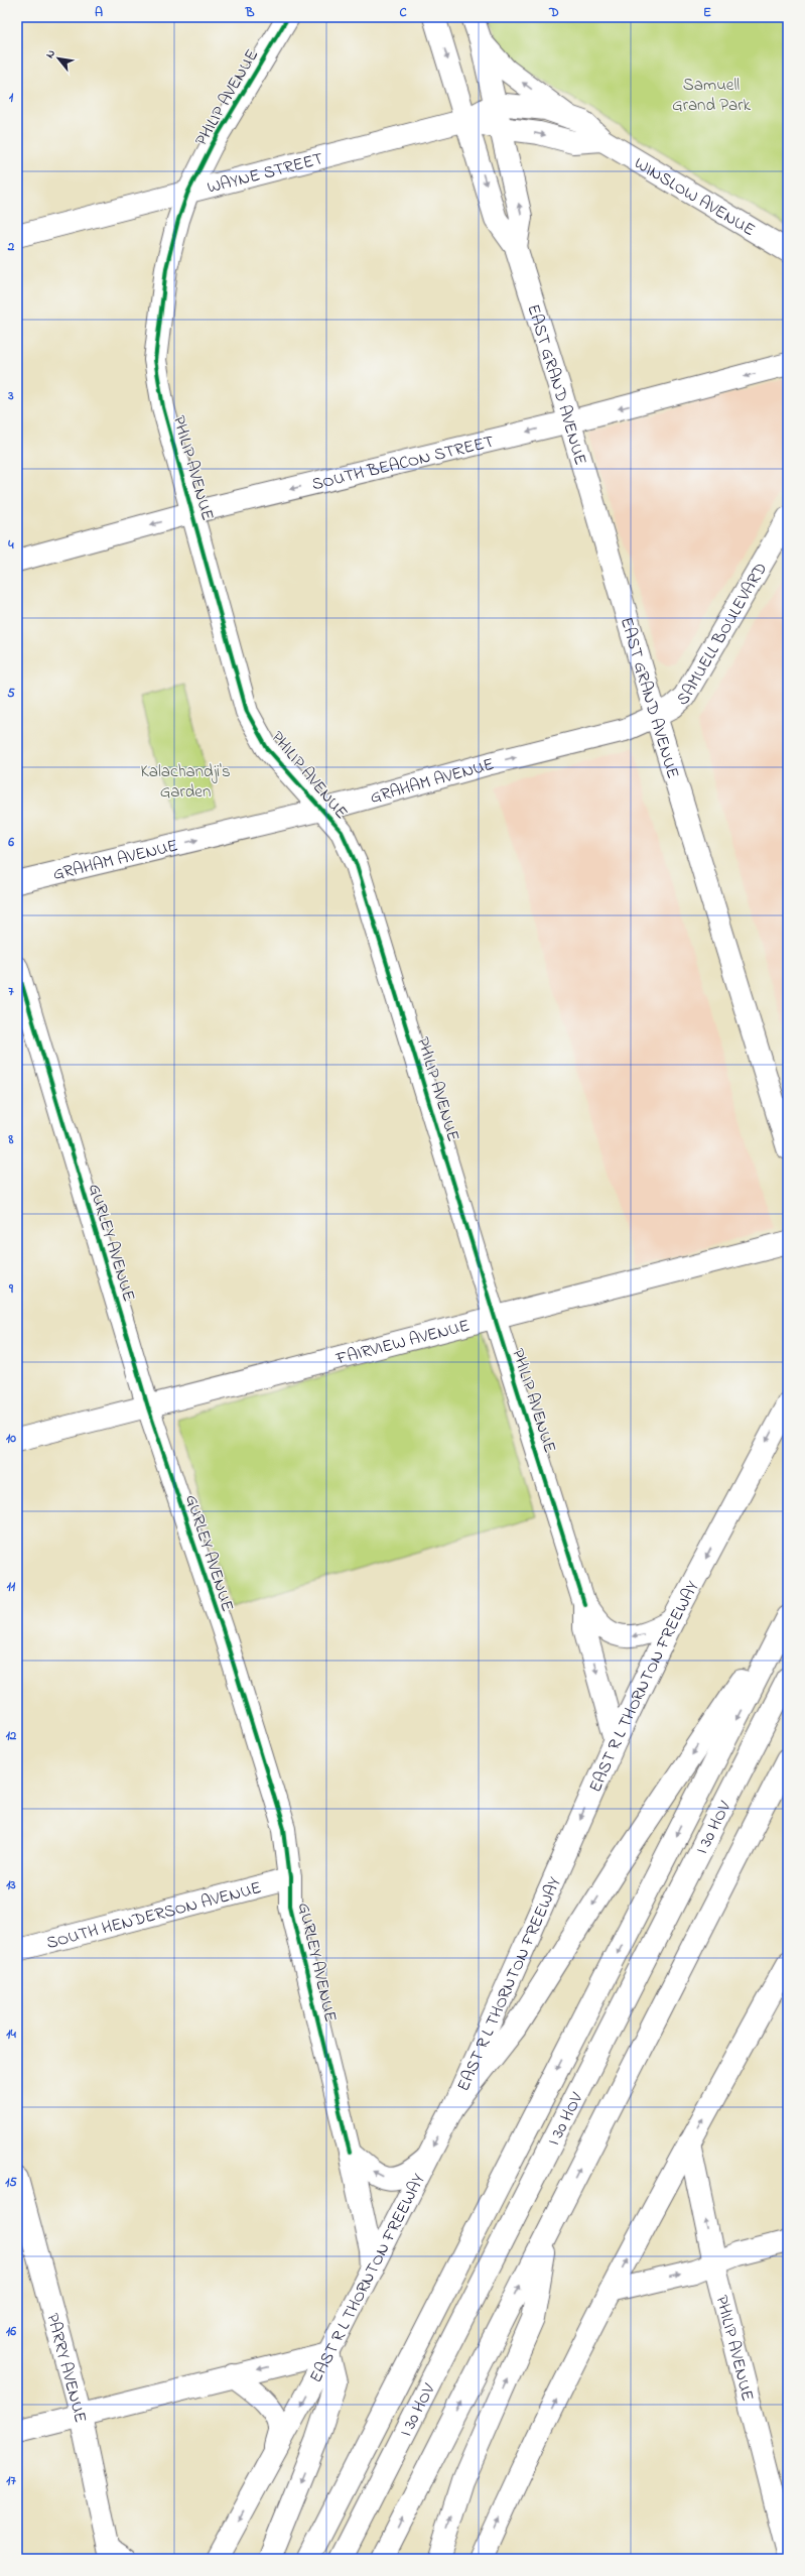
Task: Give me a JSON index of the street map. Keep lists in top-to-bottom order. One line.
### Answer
{"streets":{"main road":["PHILIP AVENUE","WAYNE STREET","WINSLOW AVENUE","EAST GRAND AVENUE","SOUTH BEACON STREET","SAMUELL BOULEVARD","GRAHAM AVENUE","GURLEY AVENUE","FAIRVIEW AVENUE","EAST R L THORNTON FREEWAY","I 30 HOV","SOUTH HENDERSON AVENUE","PARRY AVENUE"]},"crossings":[["PHILIP AVENUE","WAYNE STREET"],["PHILIP AVENUE","SOUTH BEACON STREET"],["PHILIP AVENUE","GRAHAM AVENUE"],["PHILIP AVENUE","FAIRVIEW AVENUE"],["PHILIP AVENUE","EAST R L THORNTON FREEWAY"],["WAYNE STREET","EAST GRAND AVENUE"],["WINSLOW AVENUE","EAST GRAND AVENUE"],["EAST GRAND AVENUE","SOUTH BEACON STREET"],["EAST GRAND AVENUE","SAMUELL BOULEVARD"],["EAST GRAND AVENUE","GRAHAM AVENUE"],["SAMUELL BOULEVARD","GRAHAM AVENUE"],["GURLEY AVENUE","FAIRVIEW AVENUE"],["GURLEY AVENUE","EAST R L THORNTON FREEWAY"],["GURLEY AVENUE","SOUTH HENDERSON AVENUE"]],"one_way":["SOUTH BEACON STREET","GRAHAM AVENUE"],"parks":["Samuell Grand Park","Kalachandji's Garden"],"north":"top left","grid":{"columns":["A","B","C","D","E"],"rows":["1","2","3","4","5","6","7","8","9","10","11","12","13","14","15","16","17"]}}
